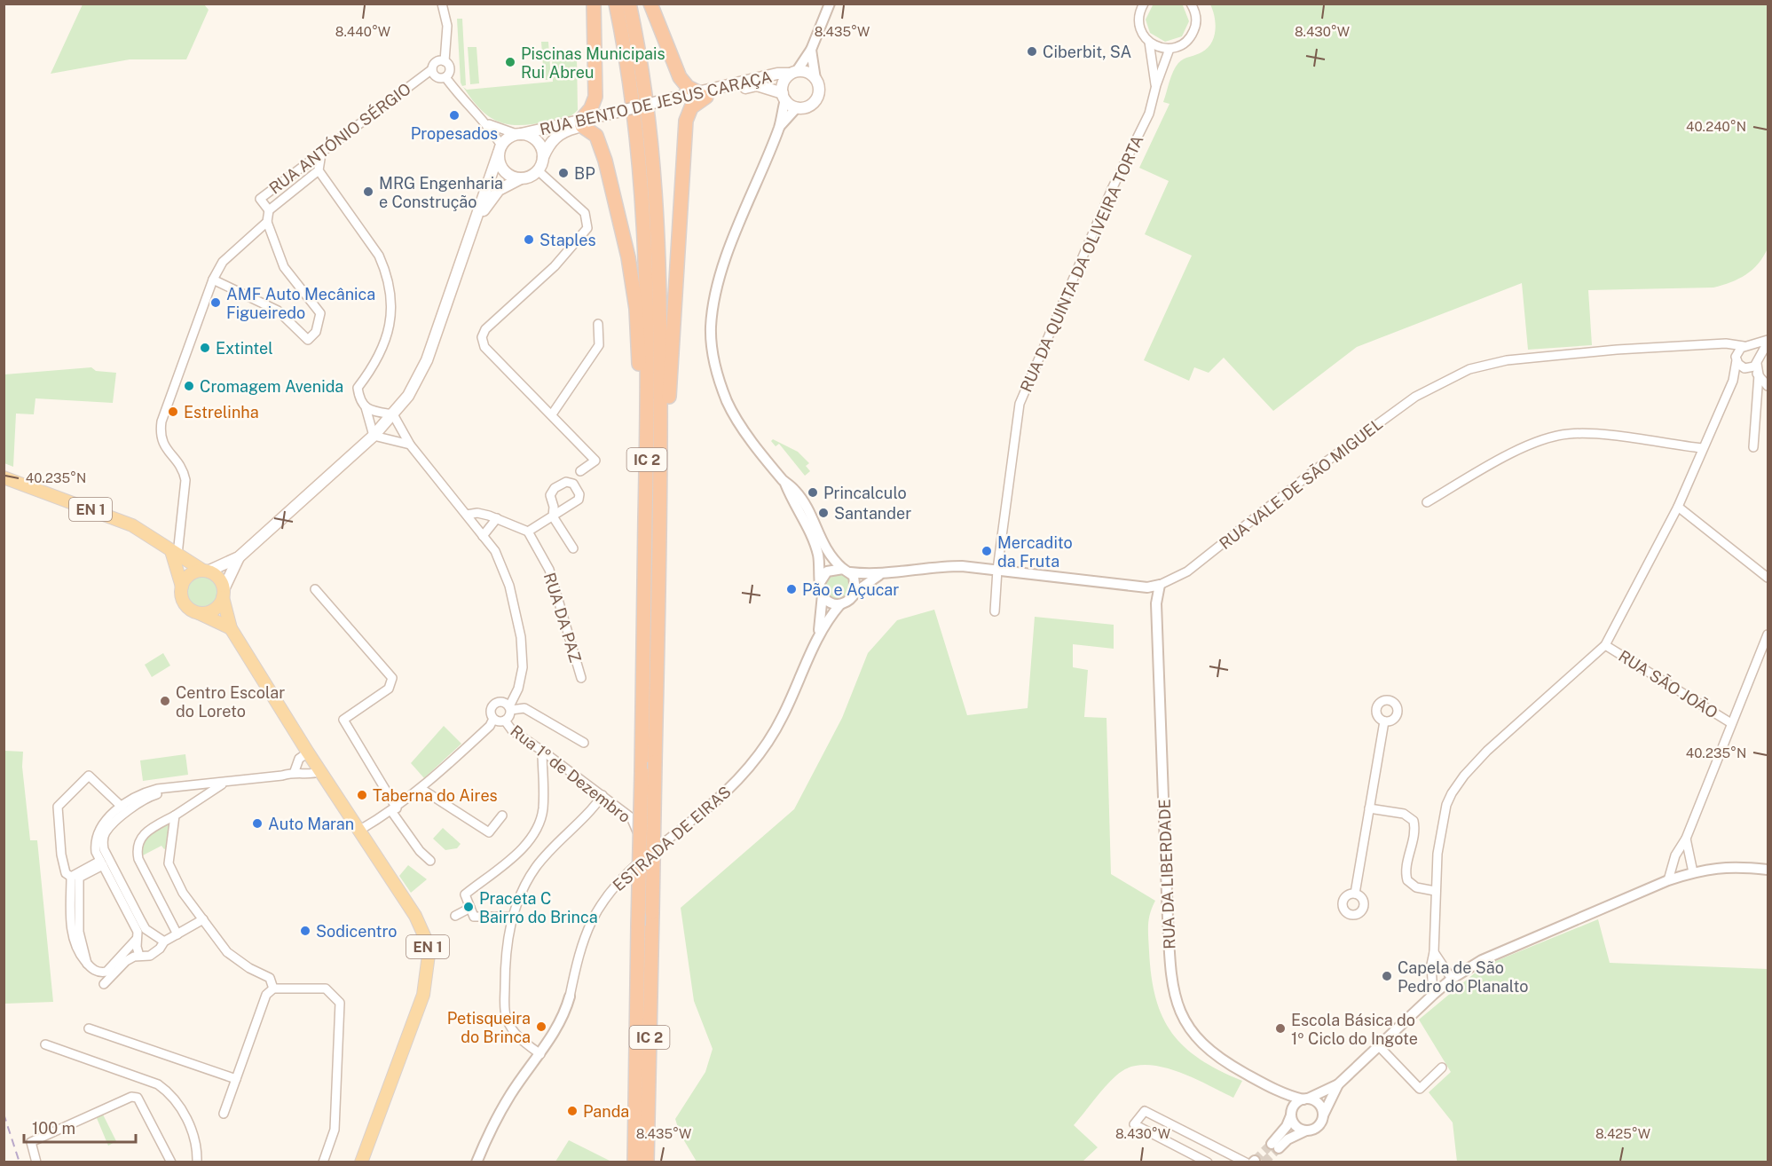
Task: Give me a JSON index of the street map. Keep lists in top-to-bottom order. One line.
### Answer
{"streets":{"highway":["IC 2"],"main road":["RUA BENTO DE JESUS CARAÇA","EN 1"],"street":["RUA ANTÓNIO SÉRGIO","RUA DA QUINTA DA OLIVEIRA TORTA","RUA VALE DE SÃO MIGUEL","RUA DA PAZ","RUA SÃO JOÃO","Rua 1º de Dezembro","ESTRADA DE EIRAS","RUA DA LIBERDADE"]},"crossings":[["RUA DA QUINTA DA OLIVEIRA TORTA","RUA VALE DE SÃO MIGUEL"],["RUA VALE DE SÃO MIGUEL","ESTRADA DE EIRAS"],["RUA VALE DE SÃO MIGUEL","RUA DA LIBERDADE"],["Rua 1º de Dezembro","ESTRADA DE EIRAS"]],"places":["Ciberbit, SA","Piscinas Municipais Rui Abreu","Propesados","BP","MRG Engenharia e Construção","Staples","AMF Auto Mecânica Figueiredo","Extintel","Cromagem Avenida","Estrelinha","Princalculo","Santander","Mercadito da Fruta","Pão e Açucar","Centro Escolar do Loreto","Taberna do Aires","Auto Maran","Praceta C Bairro do Brinca","Sodicentro","Capela de São Pedro do Planalto","Petisqueira do Brinca","Escola Básica do 1º Ciclo do Ingote","Panda"],"scale_bar":"100 m","coordinates":["8.440°W","8.435°W","8.430°W","40.240°N","40.235°N","8.425°W"]}
